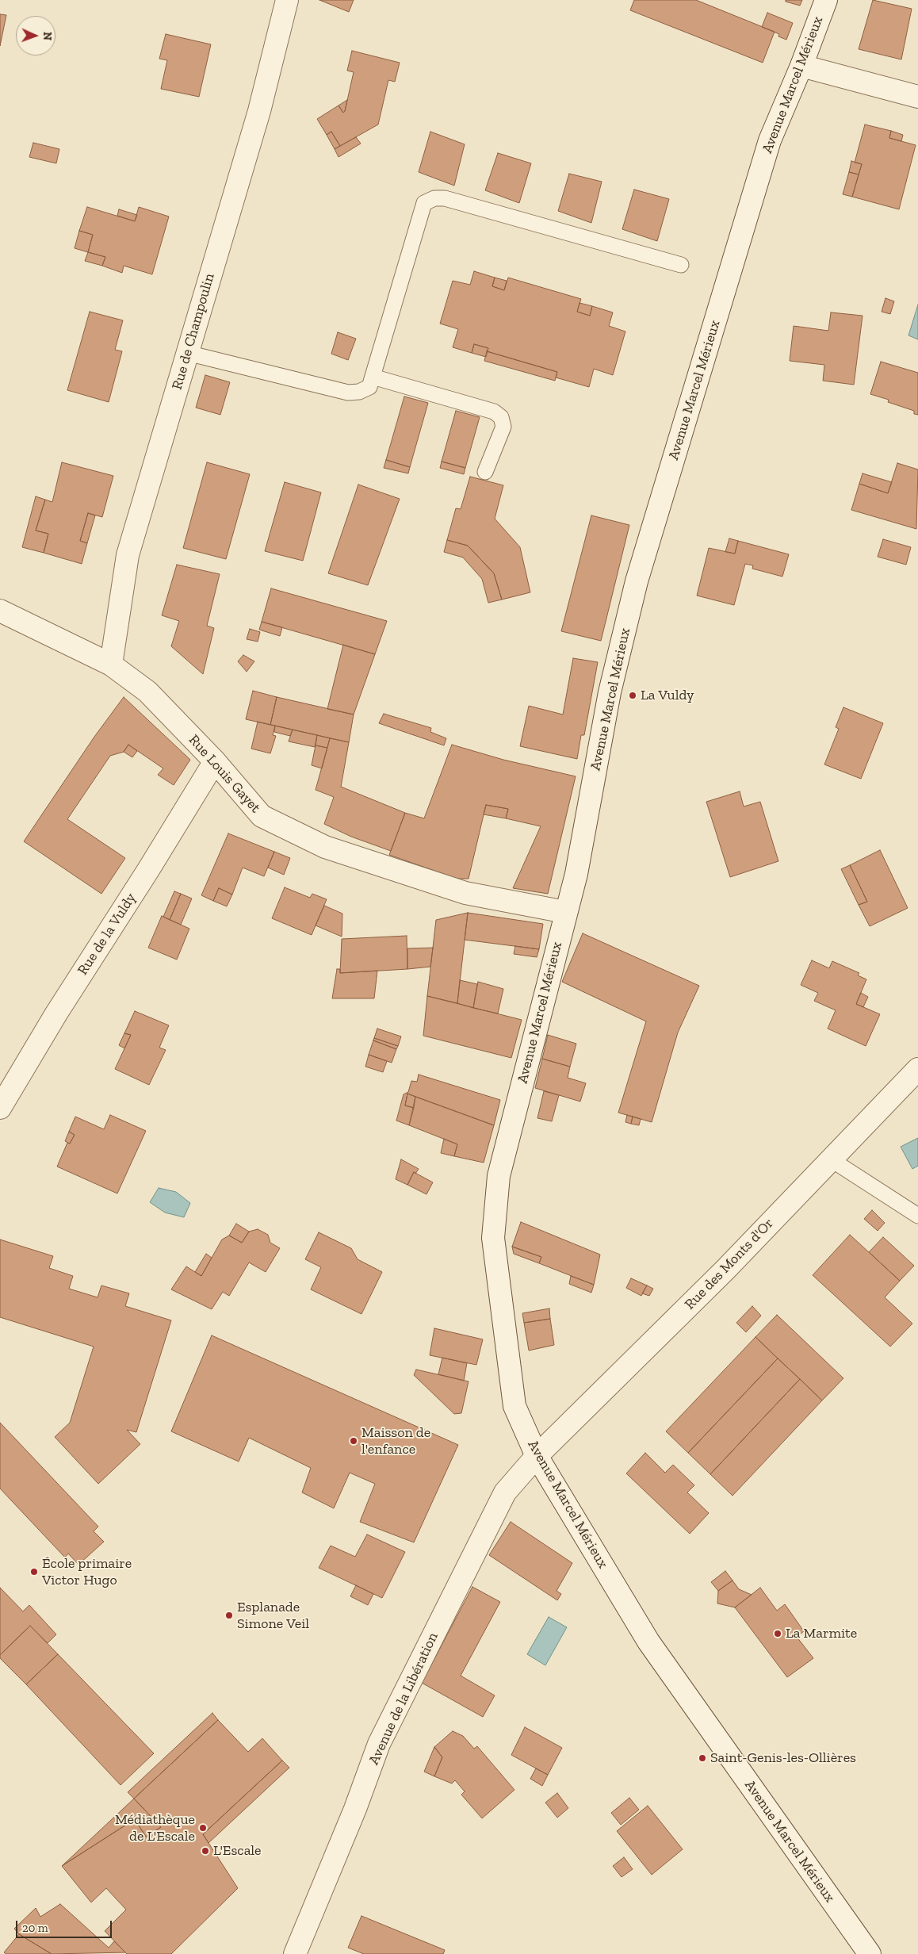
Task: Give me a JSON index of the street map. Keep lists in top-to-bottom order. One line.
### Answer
{"streets":{"street":["Avenue Marcel Mérieux","Rue de Champoulin","Rue Louis Gayet","Rue de la Vuldy","Rue des Monts d'Or","Avenue de la Libération"]},"crossings":[["Avenue Marcel Mérieux","Rue Louis Gayet"],["Avenue Marcel Mérieux","Rue des Monts d'Or"],["Avenue Marcel Mérieux","Avenue de la Libération"],["Rue de Champoulin","Rue Louis Gayet"],["Rue Louis Gayet","Rue de la Vuldy"],["Rue des Monts d'Or","Avenue de la Libération"]],"places":["La Vuldy","Maisson de l'enfance","École primaire Victor Hugo","Esplanade Simone Veil","La Marmite","Saint-Genis-les-Ollières","Médiathèque de L'Escale","L'Escale"],"scale_bar":"20 m","north":"right"}
